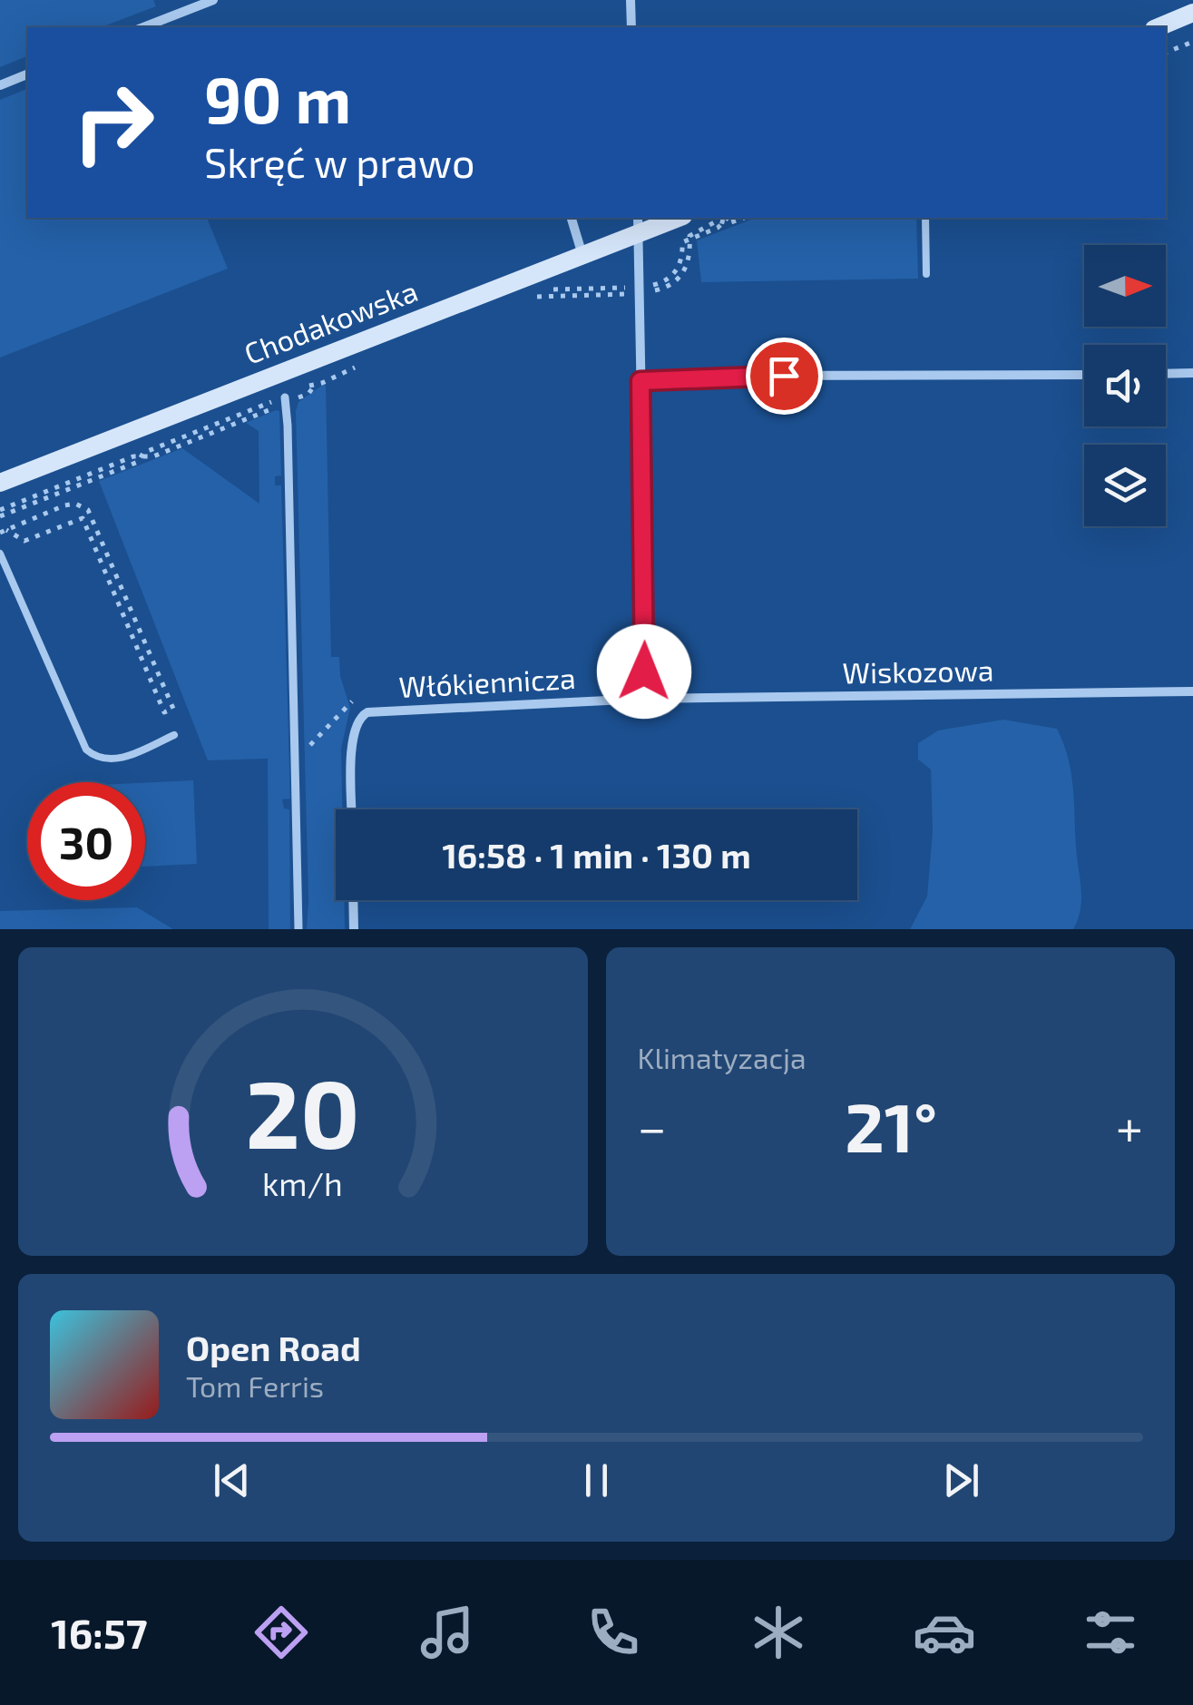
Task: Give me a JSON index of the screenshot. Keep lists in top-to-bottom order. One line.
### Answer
{"streets":{"main road":["Chodakowska"],"street":["Wiskozowa","Włókiennicza"]},"crossings":[["Wiskozowa","Włókiennicza"]],"north":"right","page":{"turn":["90 m","Skręć w prawo"],"limit":"30","trip":"16:58 · 1 min · 130 m","tile":"Klimatyzacja","heat":["−","21°","+"],"song":["Open Road","Tom Ferris"],"tabs":"16:57","gauge":["20","km/h"]}}
